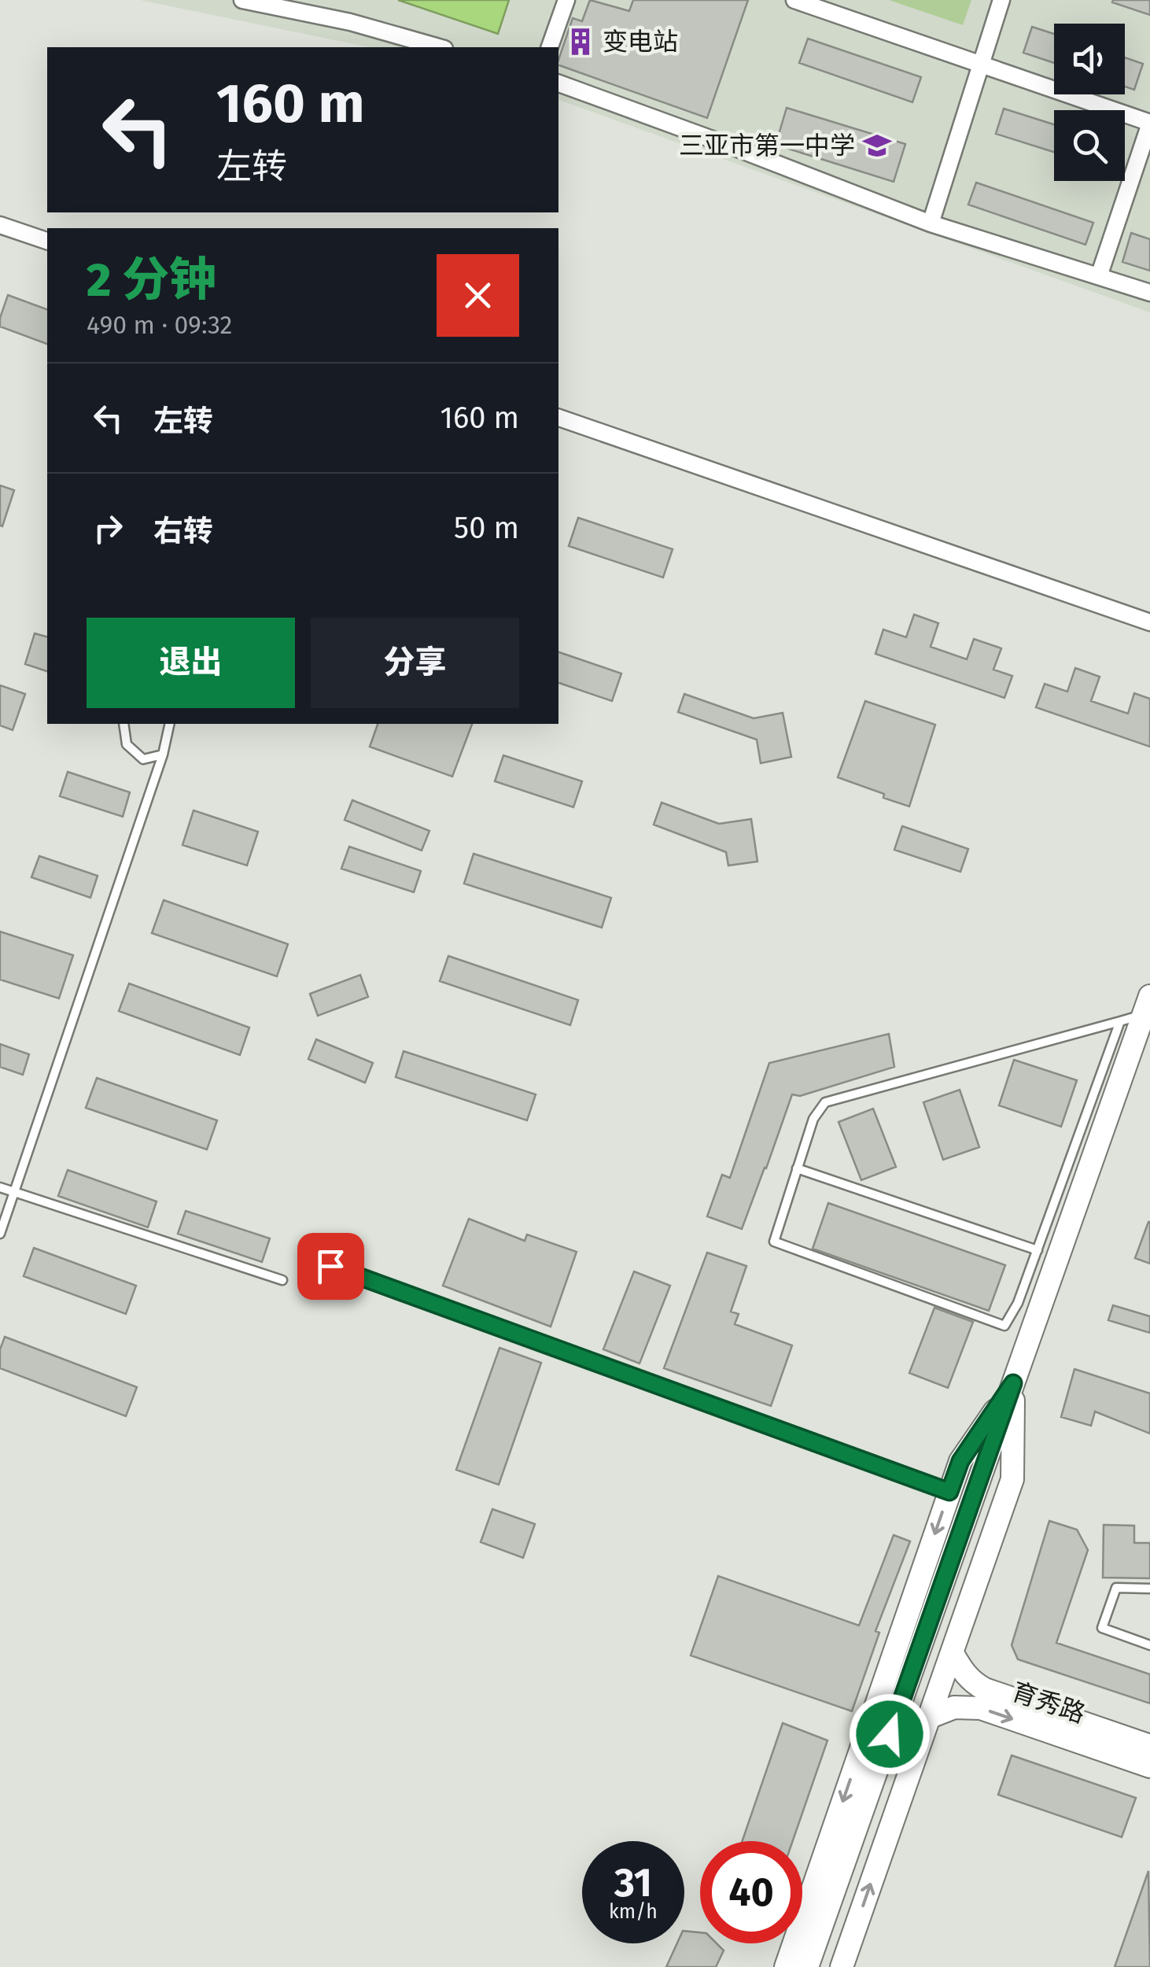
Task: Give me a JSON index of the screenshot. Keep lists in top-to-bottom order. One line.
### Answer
{"streets":{"street":["育秀路"]},"places":{"building":["变电站"],"school or university":["三亚市第一中学"]},"page":{"turn":["160 m","左转"],"heading":["2 分钟","490 m · 09:32"],"list":[{"name":"左转","value":"160 m"},{"name":"右转","value":"50 m"}],"buttons":["退出","分享"],"speed":"31 km/h","limit":"40"}}
